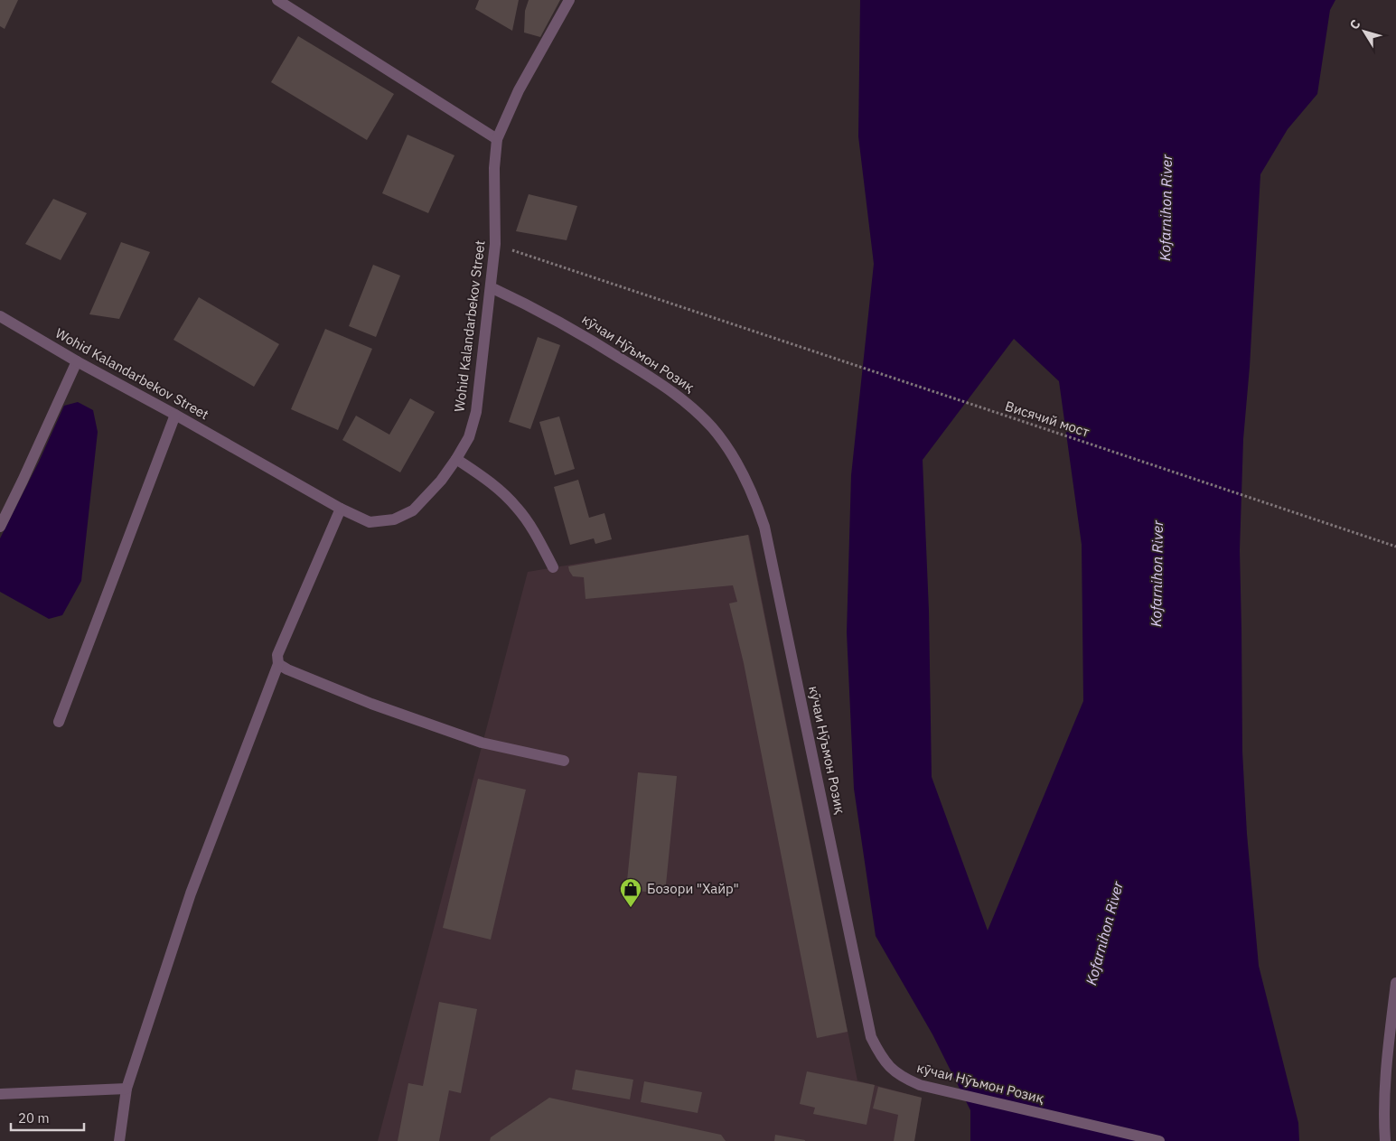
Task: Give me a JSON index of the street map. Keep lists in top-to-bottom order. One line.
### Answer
{"streets":{"street":["Wohid Kalandarbekov Street","кӯчаи Нӯъмон Розиқ"],"path":["Висячий мост"]},"crossings":[["Wohid Kalandarbekov Street","кӯчаи Нӯъмон Розиқ"],["Wohid Kalandarbekov Street","Висячий мост"]],"water":["Kofarnihon River"],"places":{"shop":["Бозори \"Хайр\""]},"scale_bar":"20 m","north":"top left"}
